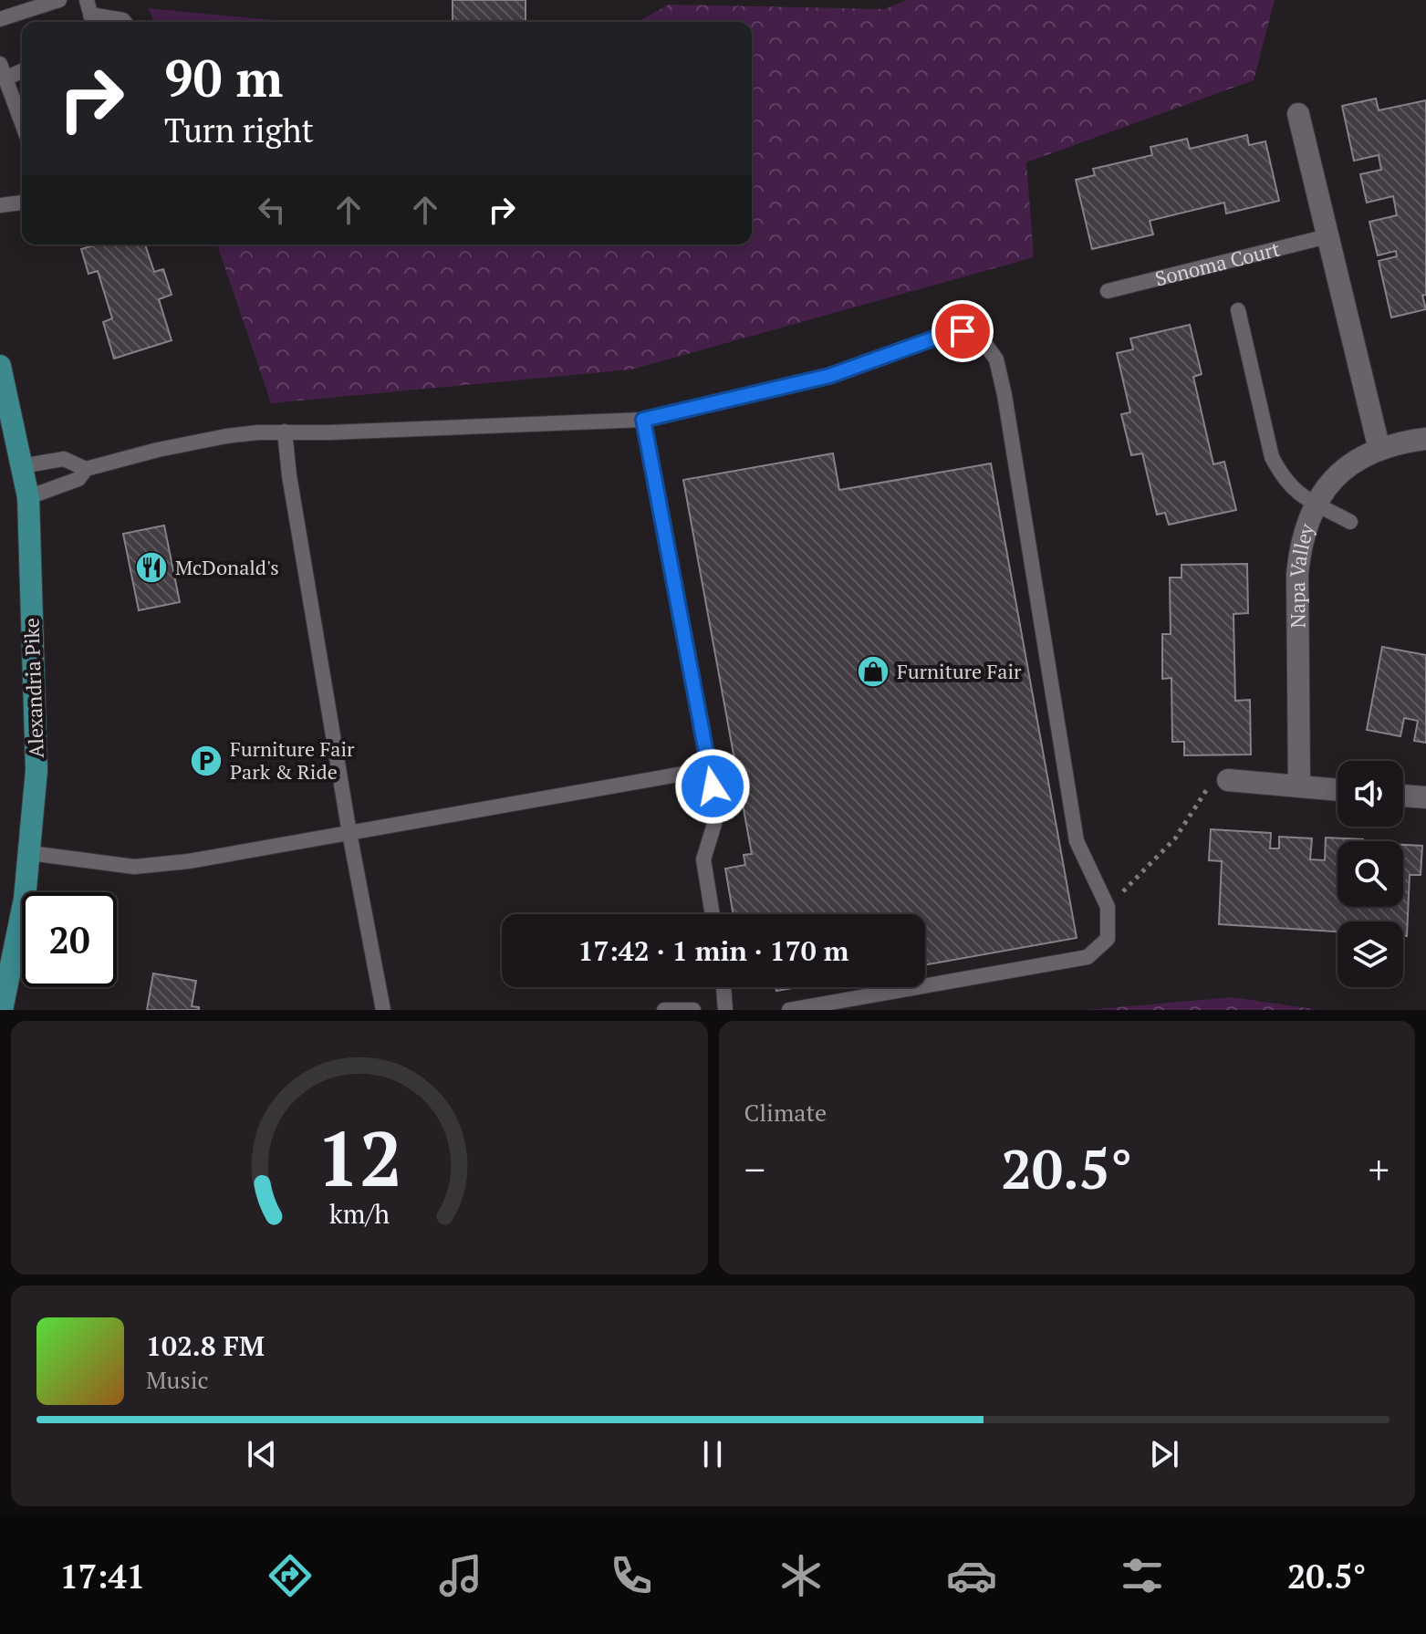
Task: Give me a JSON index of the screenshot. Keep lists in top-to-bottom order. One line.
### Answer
{"streets":{"highway":["Alexandria Pike"],"street":["Napa Valley"],"lane":["Sonoma Court"]},"places":{"restaurant":["McDonald's"],"shop":["Furniture Fair"],"parking":["Furniture Fair Park & Ride"]},"page":{"turn":["90 m","Turn right"],"limit":"20","trip":"17:42 · 1 min · 170 m","tile":"Climate","heat":["−","20.5°","+"],"song":["102.8 FM","Music"],"tabs":["17:41","20.5°"],"gauge":["12","km/h"]}}
